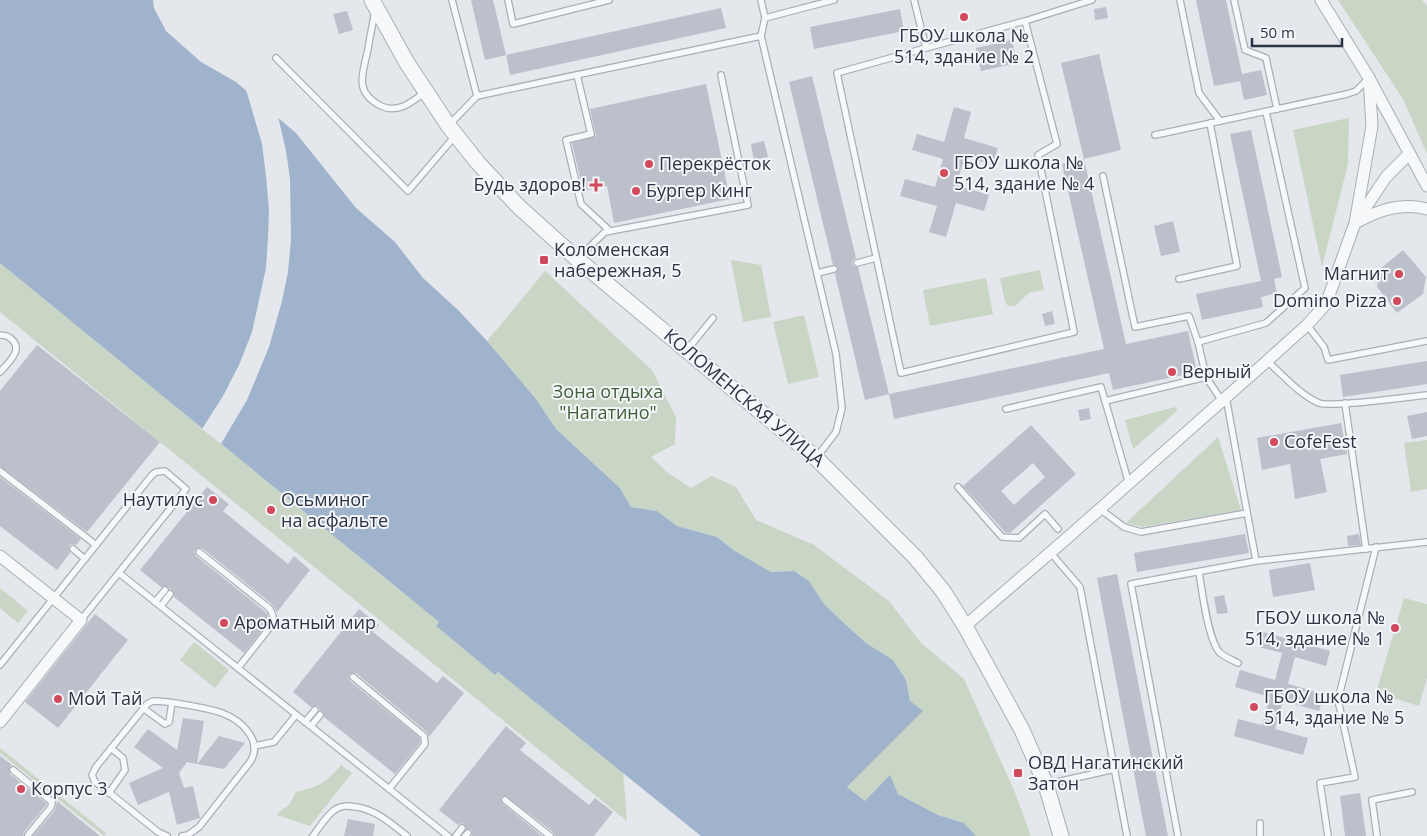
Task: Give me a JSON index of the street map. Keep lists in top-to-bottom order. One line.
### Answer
{"streets":{"street":["КОЛОМЕНСКАЯ УЛИЦА"]},"parks":["Зона отдыха \"Нагатино\""],"places":{"other":["ГБОУ школа № 514, здание № 2","Перекрёсток","ГБОУ школа № 514, здание № 4","Бургер Кинг","Магнит","Domino Pizza","Верный","CofeFest","Наутилус","Осьминог на асфальте","Ароматный мир","ГБОУ школа № 514, здание № 1","Мой Тай","ГБОУ школа № 514, здание № 5","Корпус 3"],"health":["Будь здоров!"],"transit":["Коломенская набережная, 5","ОВД Нагатинский Затон"]},"scale_bar":"50 m"}
